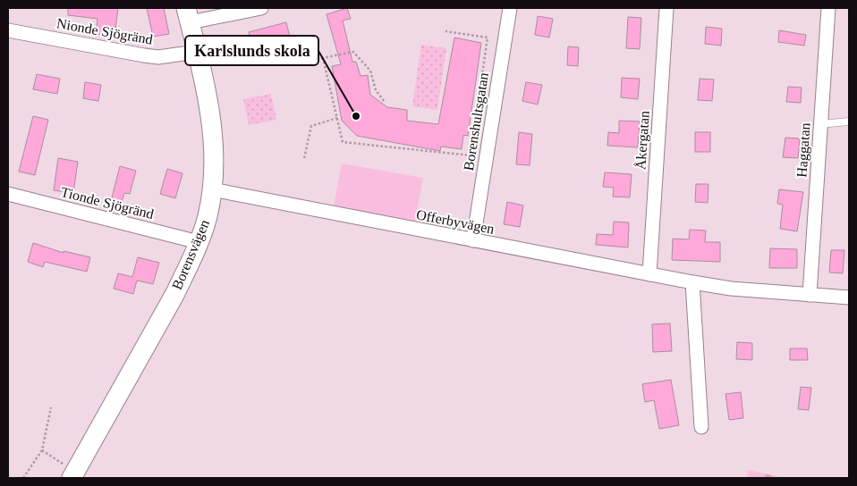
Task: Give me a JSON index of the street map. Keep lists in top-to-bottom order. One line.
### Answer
{"streets":{"street":["Nionde Sjögränd","Borenshultsgatan","Åkergatan","Haggatan","Tionde Sjögränd","Offerbyvägen","Borensvägen"]},"crossings":[["Nionde Sjögränd","Borensvägen"],["Borenshultsgatan","Offerbyvägen"],["Åkergatan","Offerbyvägen"],["Haggatan","Offerbyvägen"],["Tionde Sjögränd","Borensvägen"],["Offerbyvägen","Borensvägen"]],"places":["Karlslunds skola"]}
